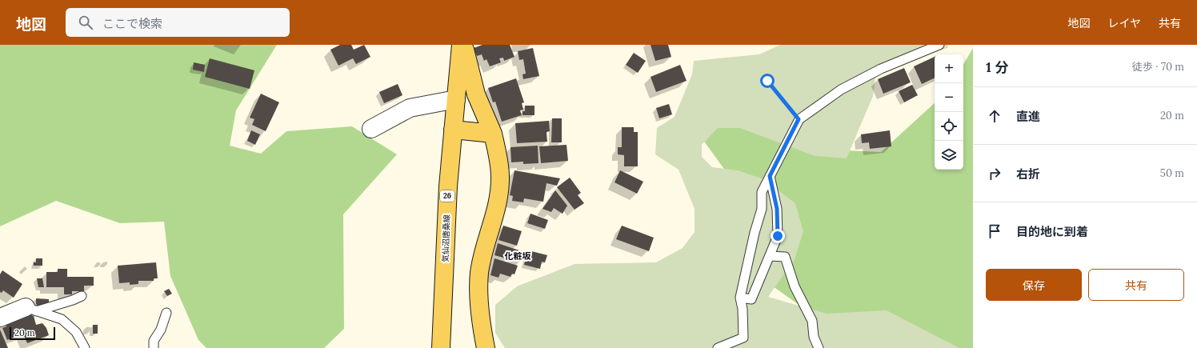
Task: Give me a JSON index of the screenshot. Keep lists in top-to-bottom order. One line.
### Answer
{"streets":{"main road":["26","気仙沼唐桑線"]},"districts":["化粧坂"],"scale_bar":"20 m","page":{"header":"地図","search":"ここで検索","nav":["地図","レイヤ","共有"],"heading":["1 分","徒歩 · 70 m"],"map_buttons":["+","−"],"list":[["直進","20 m"],["右折","50 m"],"目的地に到着"],"buttons":["保存","共有"],"scale":"20 m"}}
